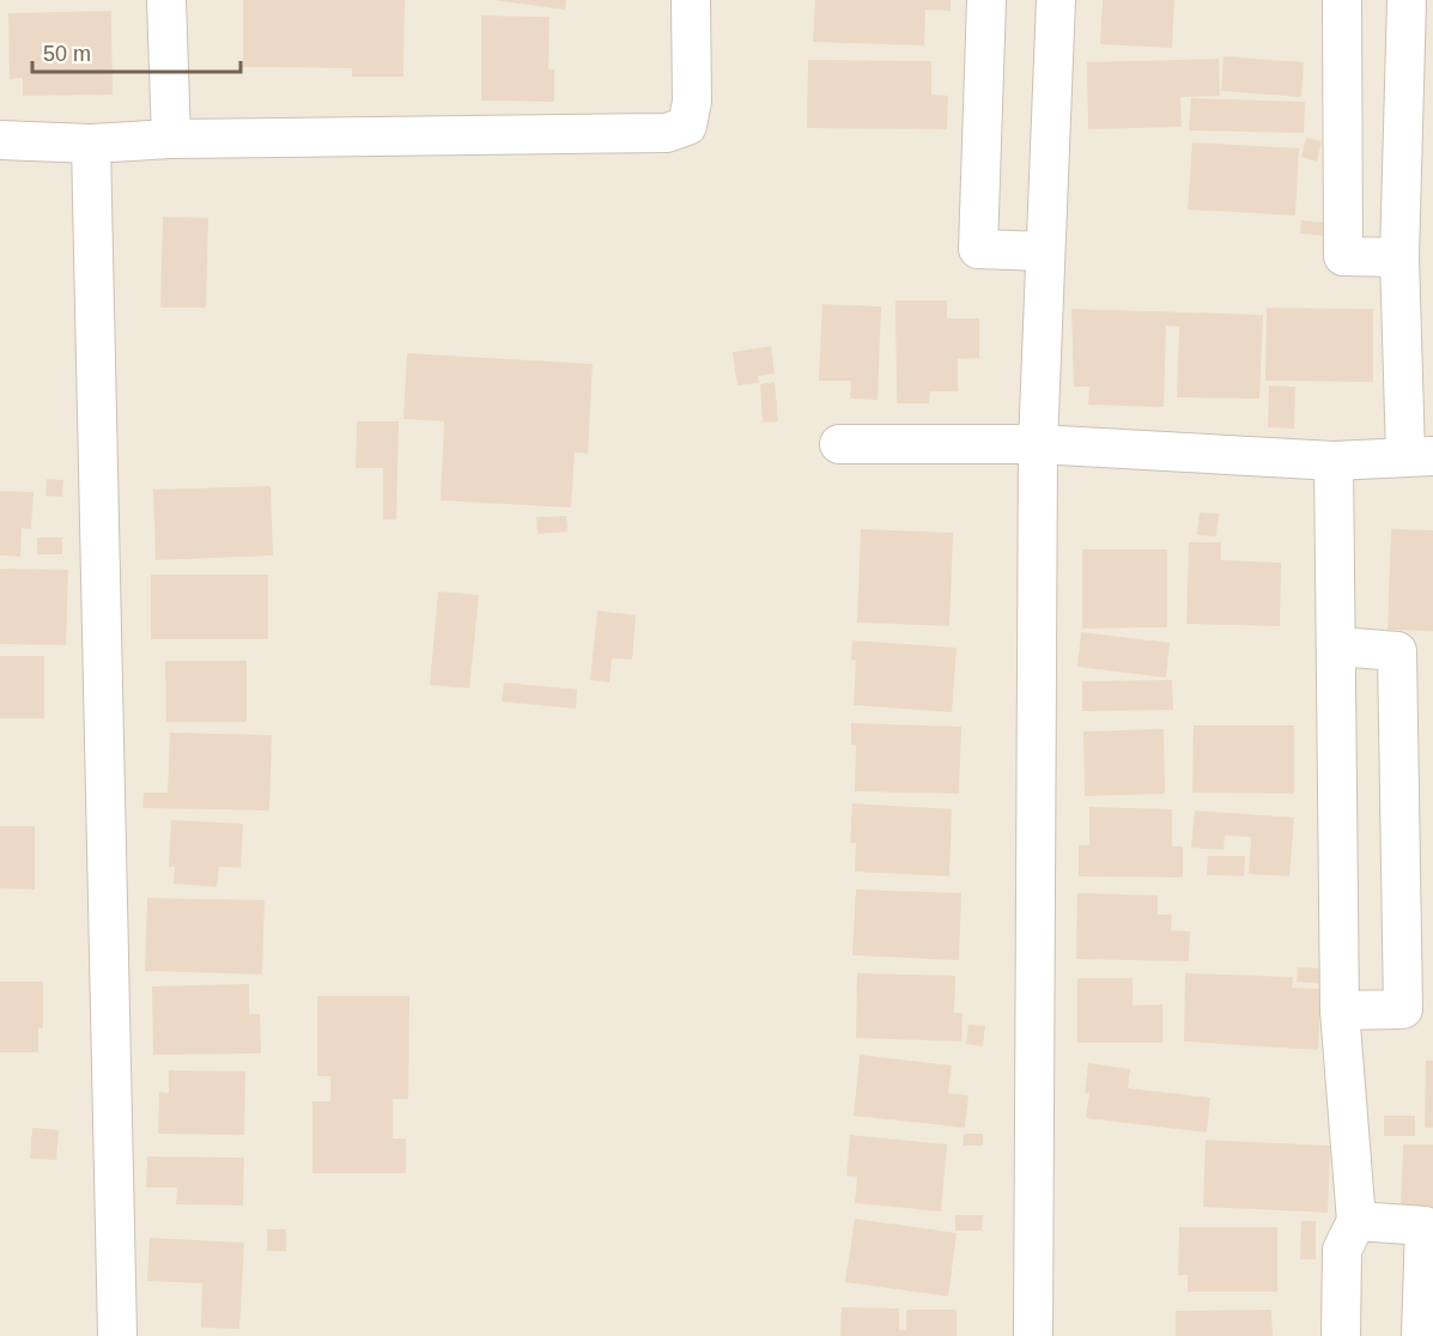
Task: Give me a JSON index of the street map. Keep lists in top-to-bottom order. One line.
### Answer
{"scale_bar":"50 m"}
